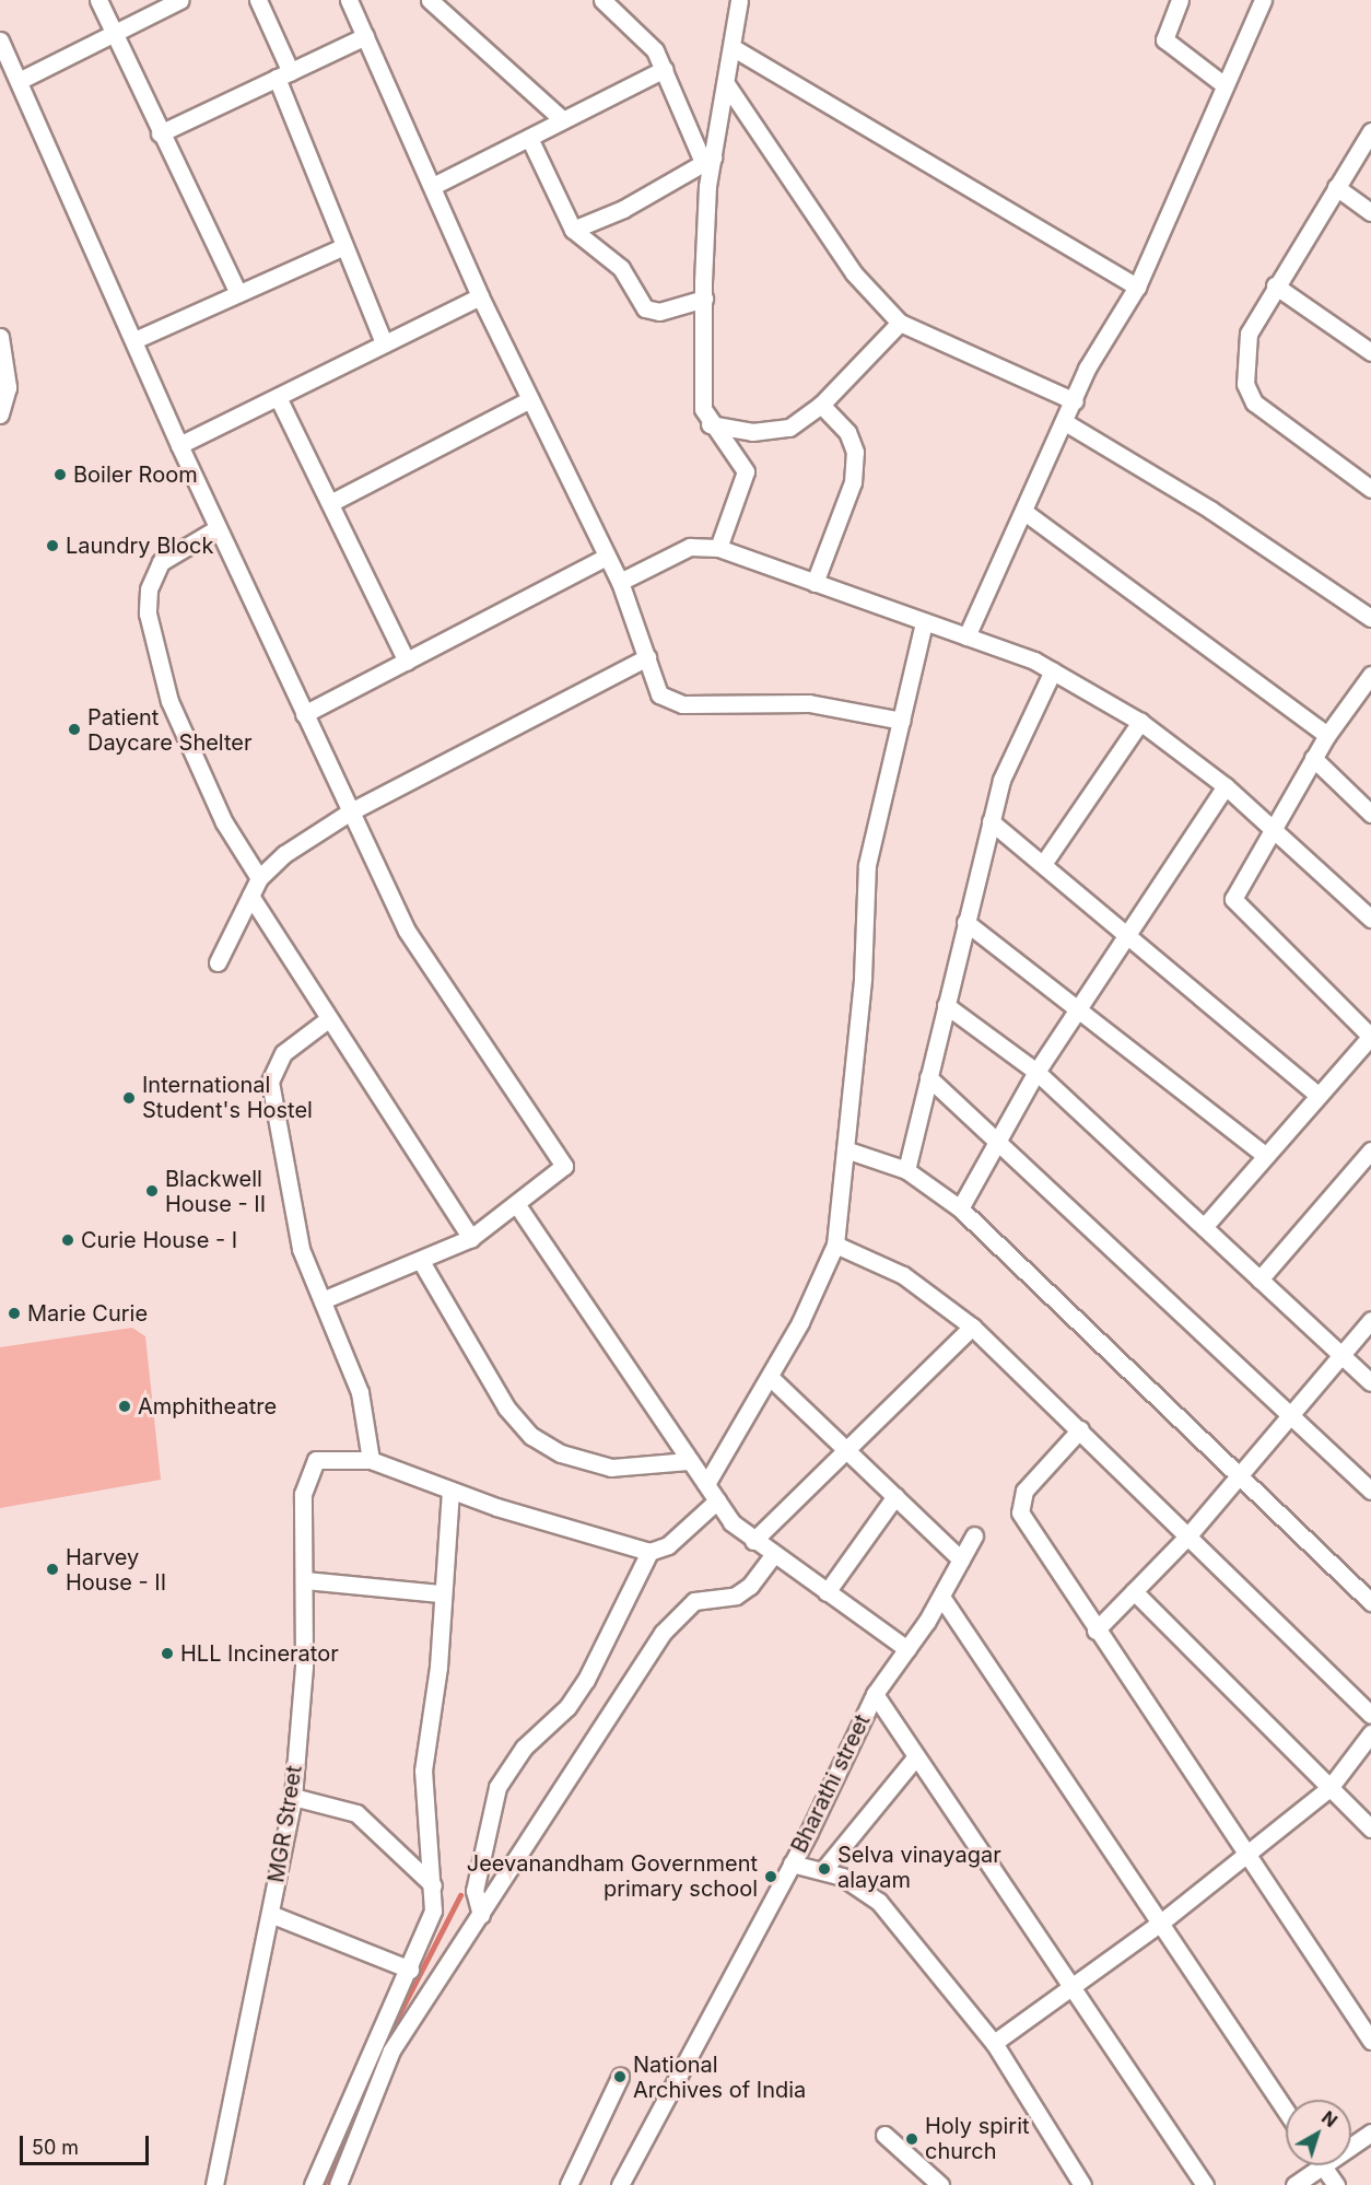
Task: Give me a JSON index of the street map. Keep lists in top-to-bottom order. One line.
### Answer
{"streets":{"street":["Bharathi street","MGR Street"]},"places":["Boiler Room","Laundry Block","Patient Daycare Shelter","International Student's Hostel","Blackwell House - II","Curie House - I","Marie Curie","Amphitheatre","Harvey House - II","HLL Incinerator","Selva vinayagar alayam","Jeevanandham Government primary school","National Archives of India","Holy spirit church"],"scale_bar":"50 m","north":"top right"}
